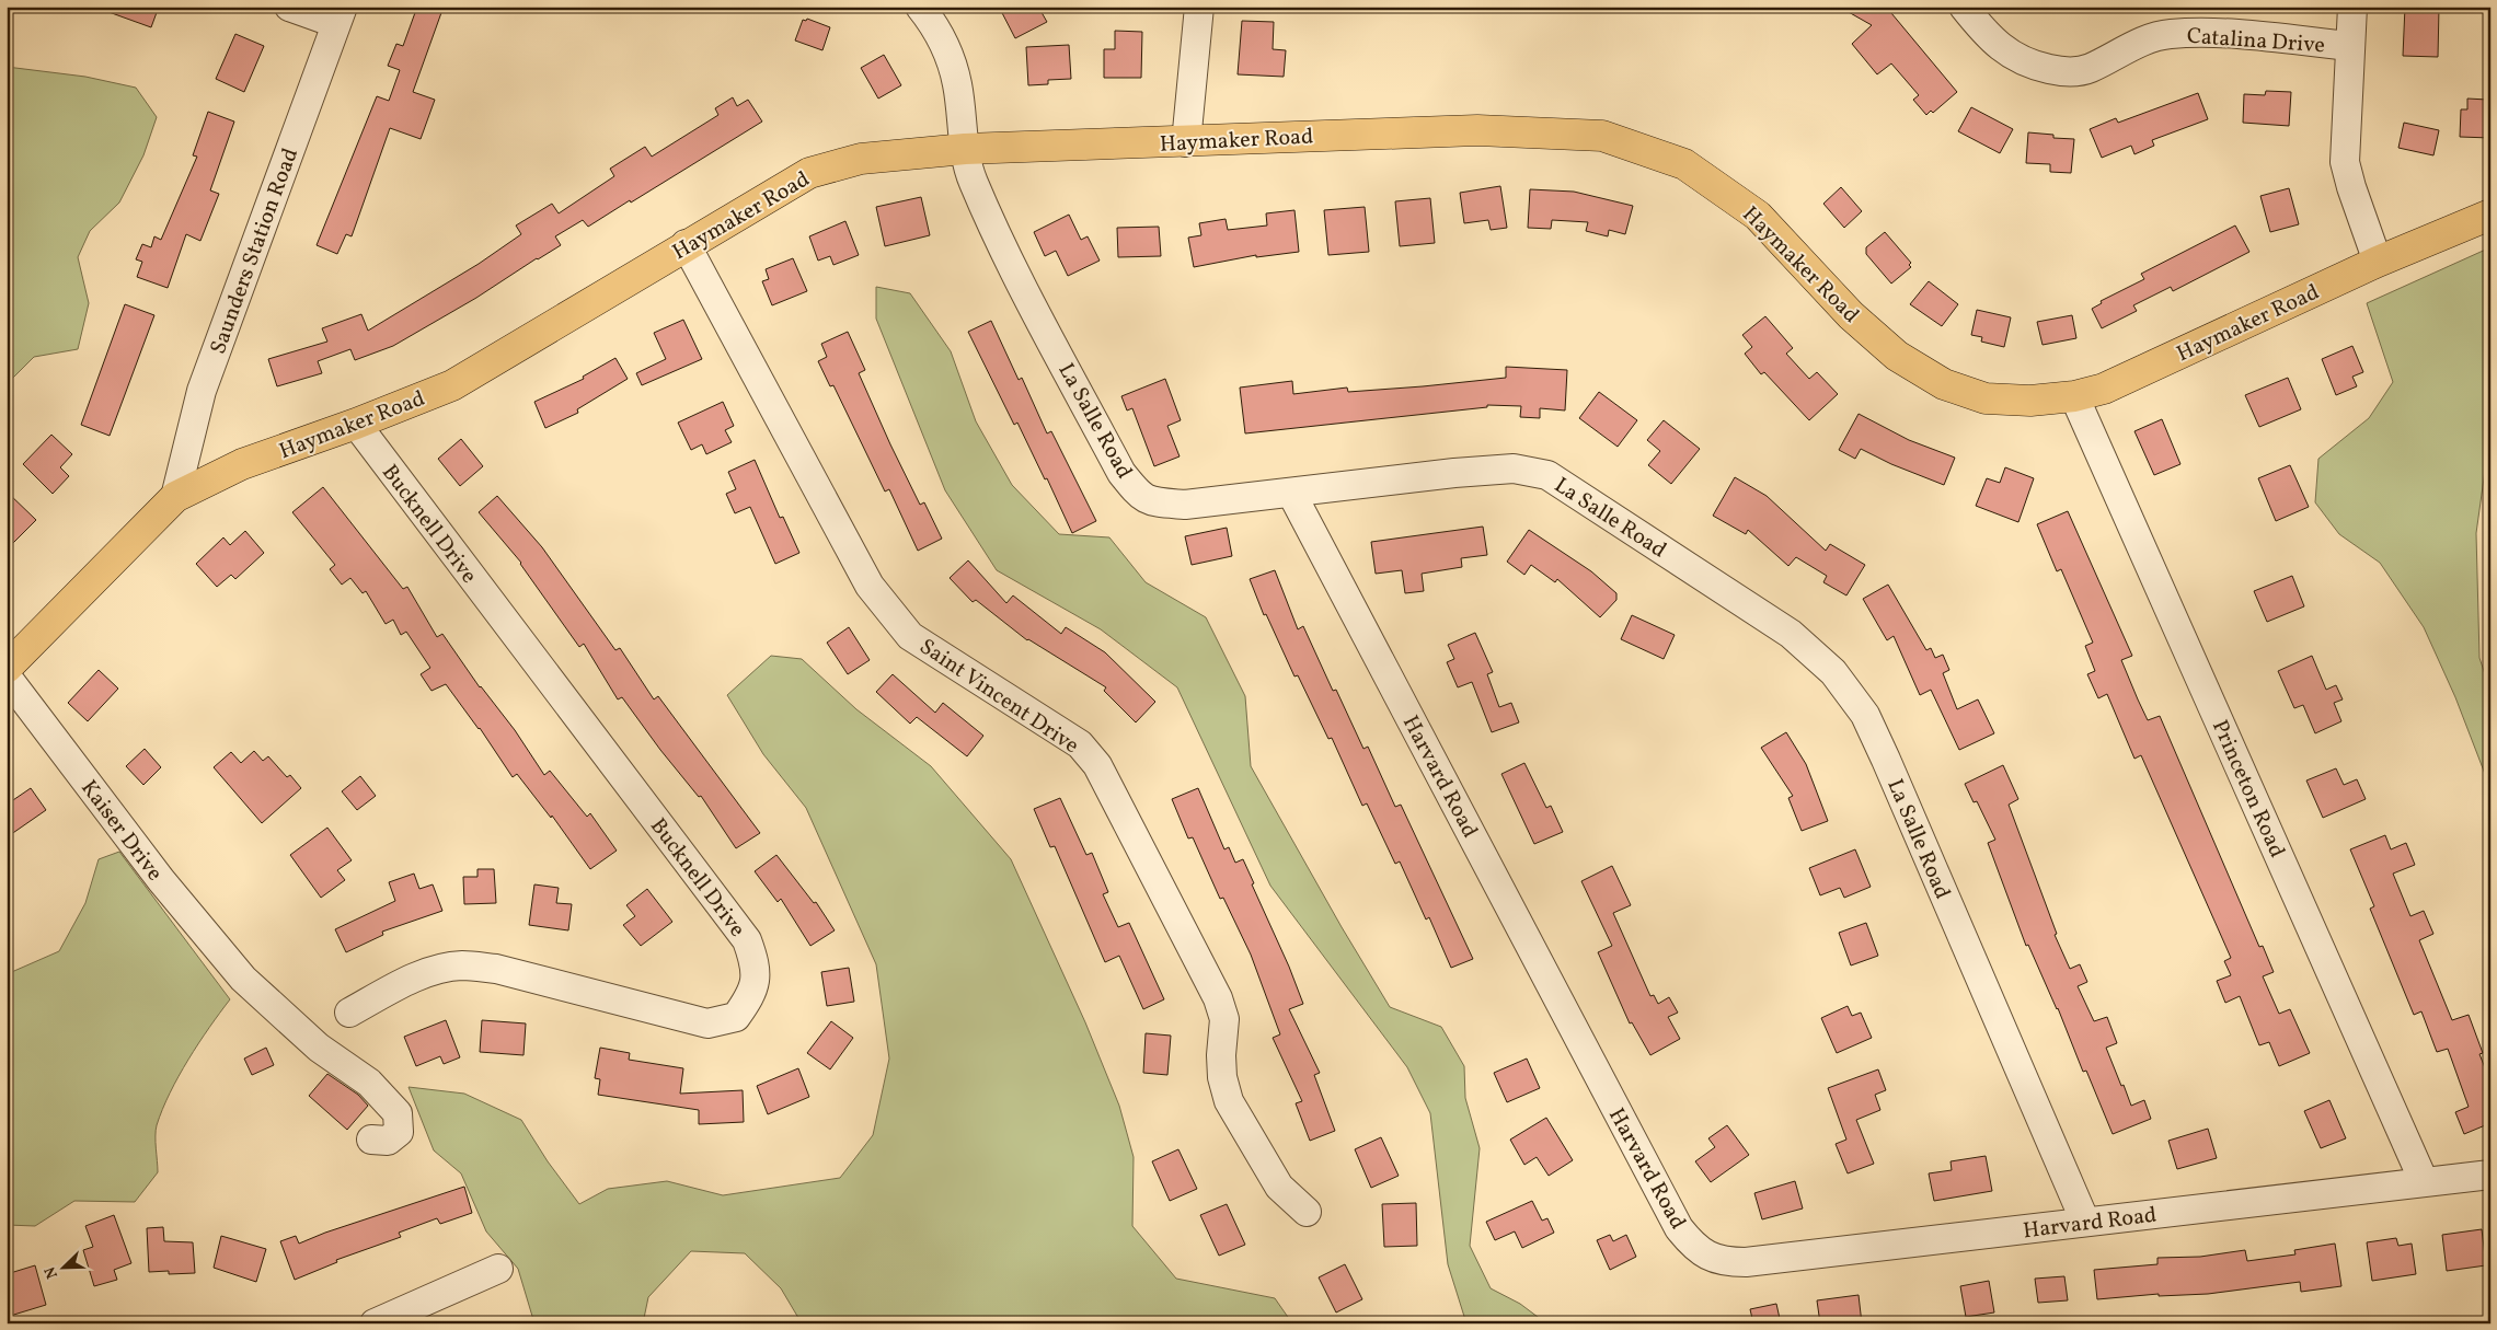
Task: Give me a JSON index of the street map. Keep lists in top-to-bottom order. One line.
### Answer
{"streets":{"main road":["Haymaker Road"],"street":["Catalina Drive","Saunders Station Road","La Salle Road","Bucknell Drive","Saint Vincent Drive","Harvard Road","Princeton Road","Kaiser Drive"]},"crossings":[["Haymaker Road","Saunders Station Road"],["Haymaker Road","La Salle Road"],["Haymaker Road","Bucknell Drive"],["Haymaker Road","Saint Vincent Drive"],["Haymaker Road","Princeton Road"],["La Salle Road","Harvard Road"],["Harvard Road","Princeton Road"]],"north":"bottom left"}
